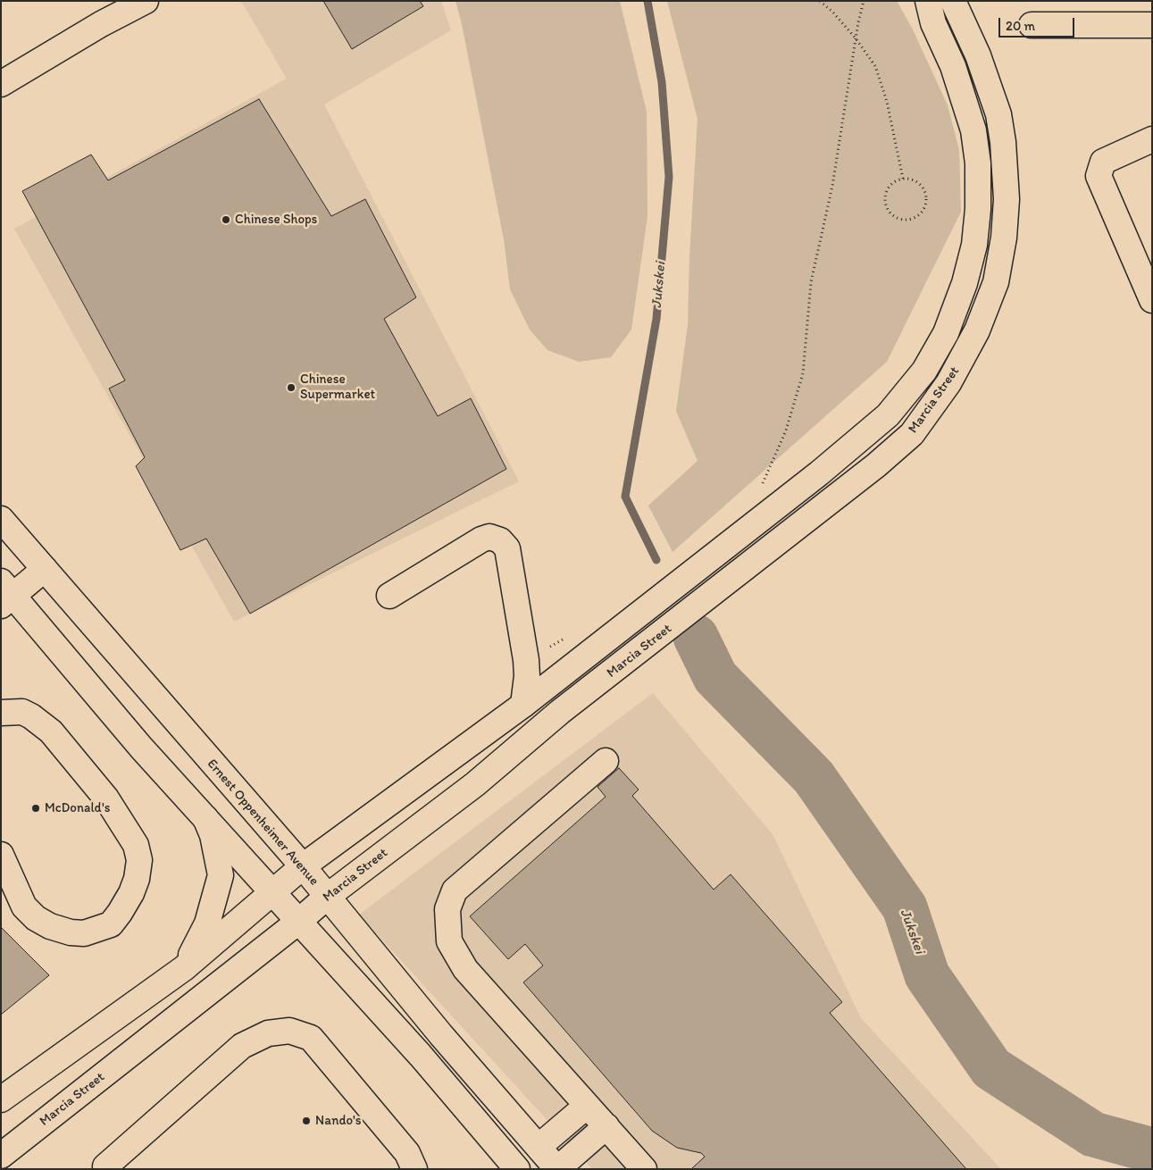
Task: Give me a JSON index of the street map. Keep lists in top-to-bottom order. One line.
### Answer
{"streets":{"main road":["Marcia Street","Ernest Oppenheimer Avenue"]},"crossings":[["Marcia Street","Ernest Oppenheimer Avenue"]],"water":["Jukskei"],"places":["Chinese Shops","Chinese Supermarket","McDonald's","Nando's"],"scale_bar":"20 m"}
